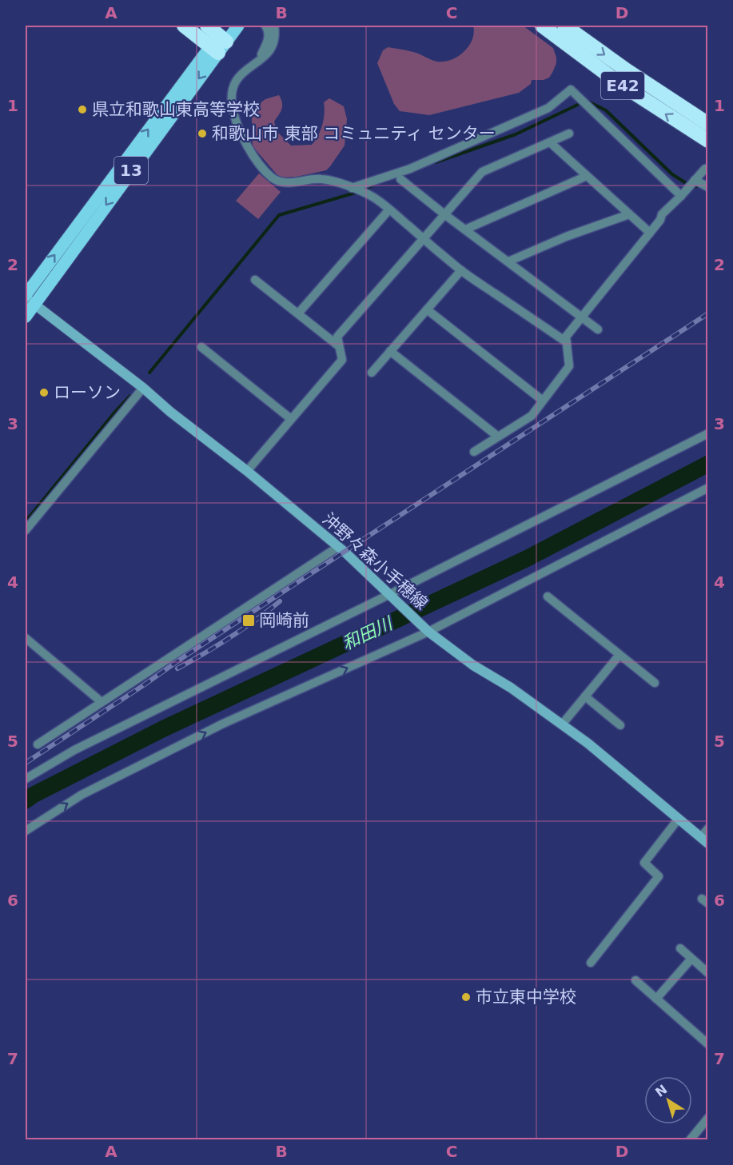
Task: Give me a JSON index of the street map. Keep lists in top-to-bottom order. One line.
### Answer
{"streets":{"highway":["E42"],"main road":["13","沖野々森小手穂線"]},"crossings":[["13","沖野々森小手穂線"]],"water":["和田川"],"places":{"other":["県立和歌山東高等学校","和歌山市 東部 コミュニティ センター","ローソン","市立東中学校"],"transit":["岡崎前"]},"north":"top left","grid":{"columns":["A","B","C","D"],"rows":["1","2","3","4","5","6","7"]}}
